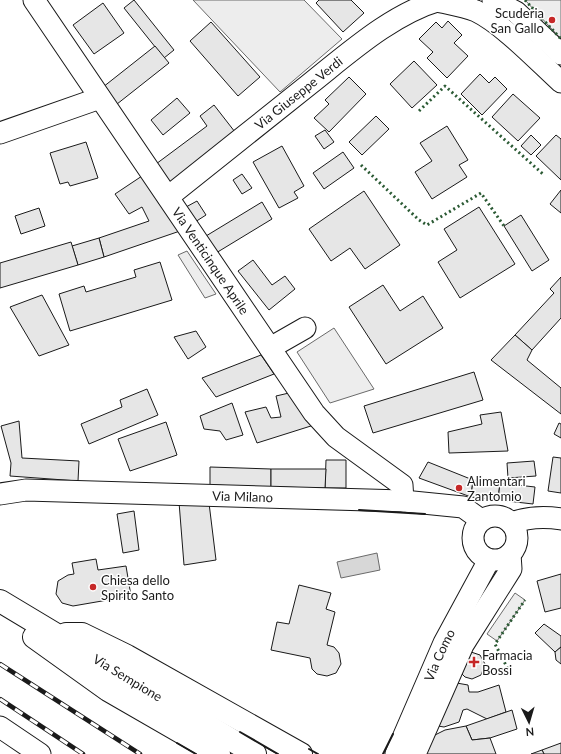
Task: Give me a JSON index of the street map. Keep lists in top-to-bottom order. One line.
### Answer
{"streets":{"main road":["Via Sempione"],"street":["Via Giuseppe Verdi","Via Venticinque Aprile","Via Milano","Via Como"]},"crossings":[["Via Giuseppe Verdi","Via Venticinque Aprile"],["Via Venticinque Aprile","Via Milano"],["Via Milano","Via Como"]],"places":{"other":["Scuderia San Gallo","Alimentari Zantomio","Chiesa dello Spirito Santo"],"health":["Farmacia Bossi"]},"north":"bottom"}
